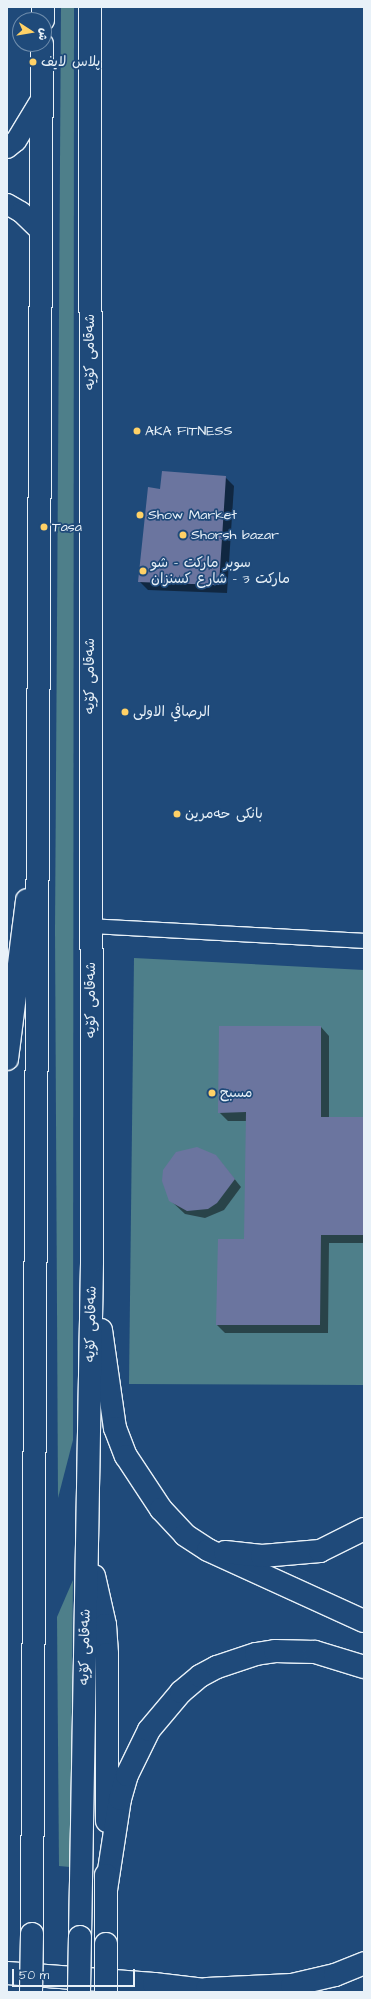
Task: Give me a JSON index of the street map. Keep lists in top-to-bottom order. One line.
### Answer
{"streets":{"highway":["شەقامی کۆیە"]},"places":["پلاس لایف","AKA FITNESS","Show Market","Tasa","Shorsh bazar","سوبر ماركت - شو ماركت 3 - شارع كسنزان","الرصافي الاولى","بانكی حه‌مرین","مسبح"],"scale_bar":"50 m","north":"right"}
